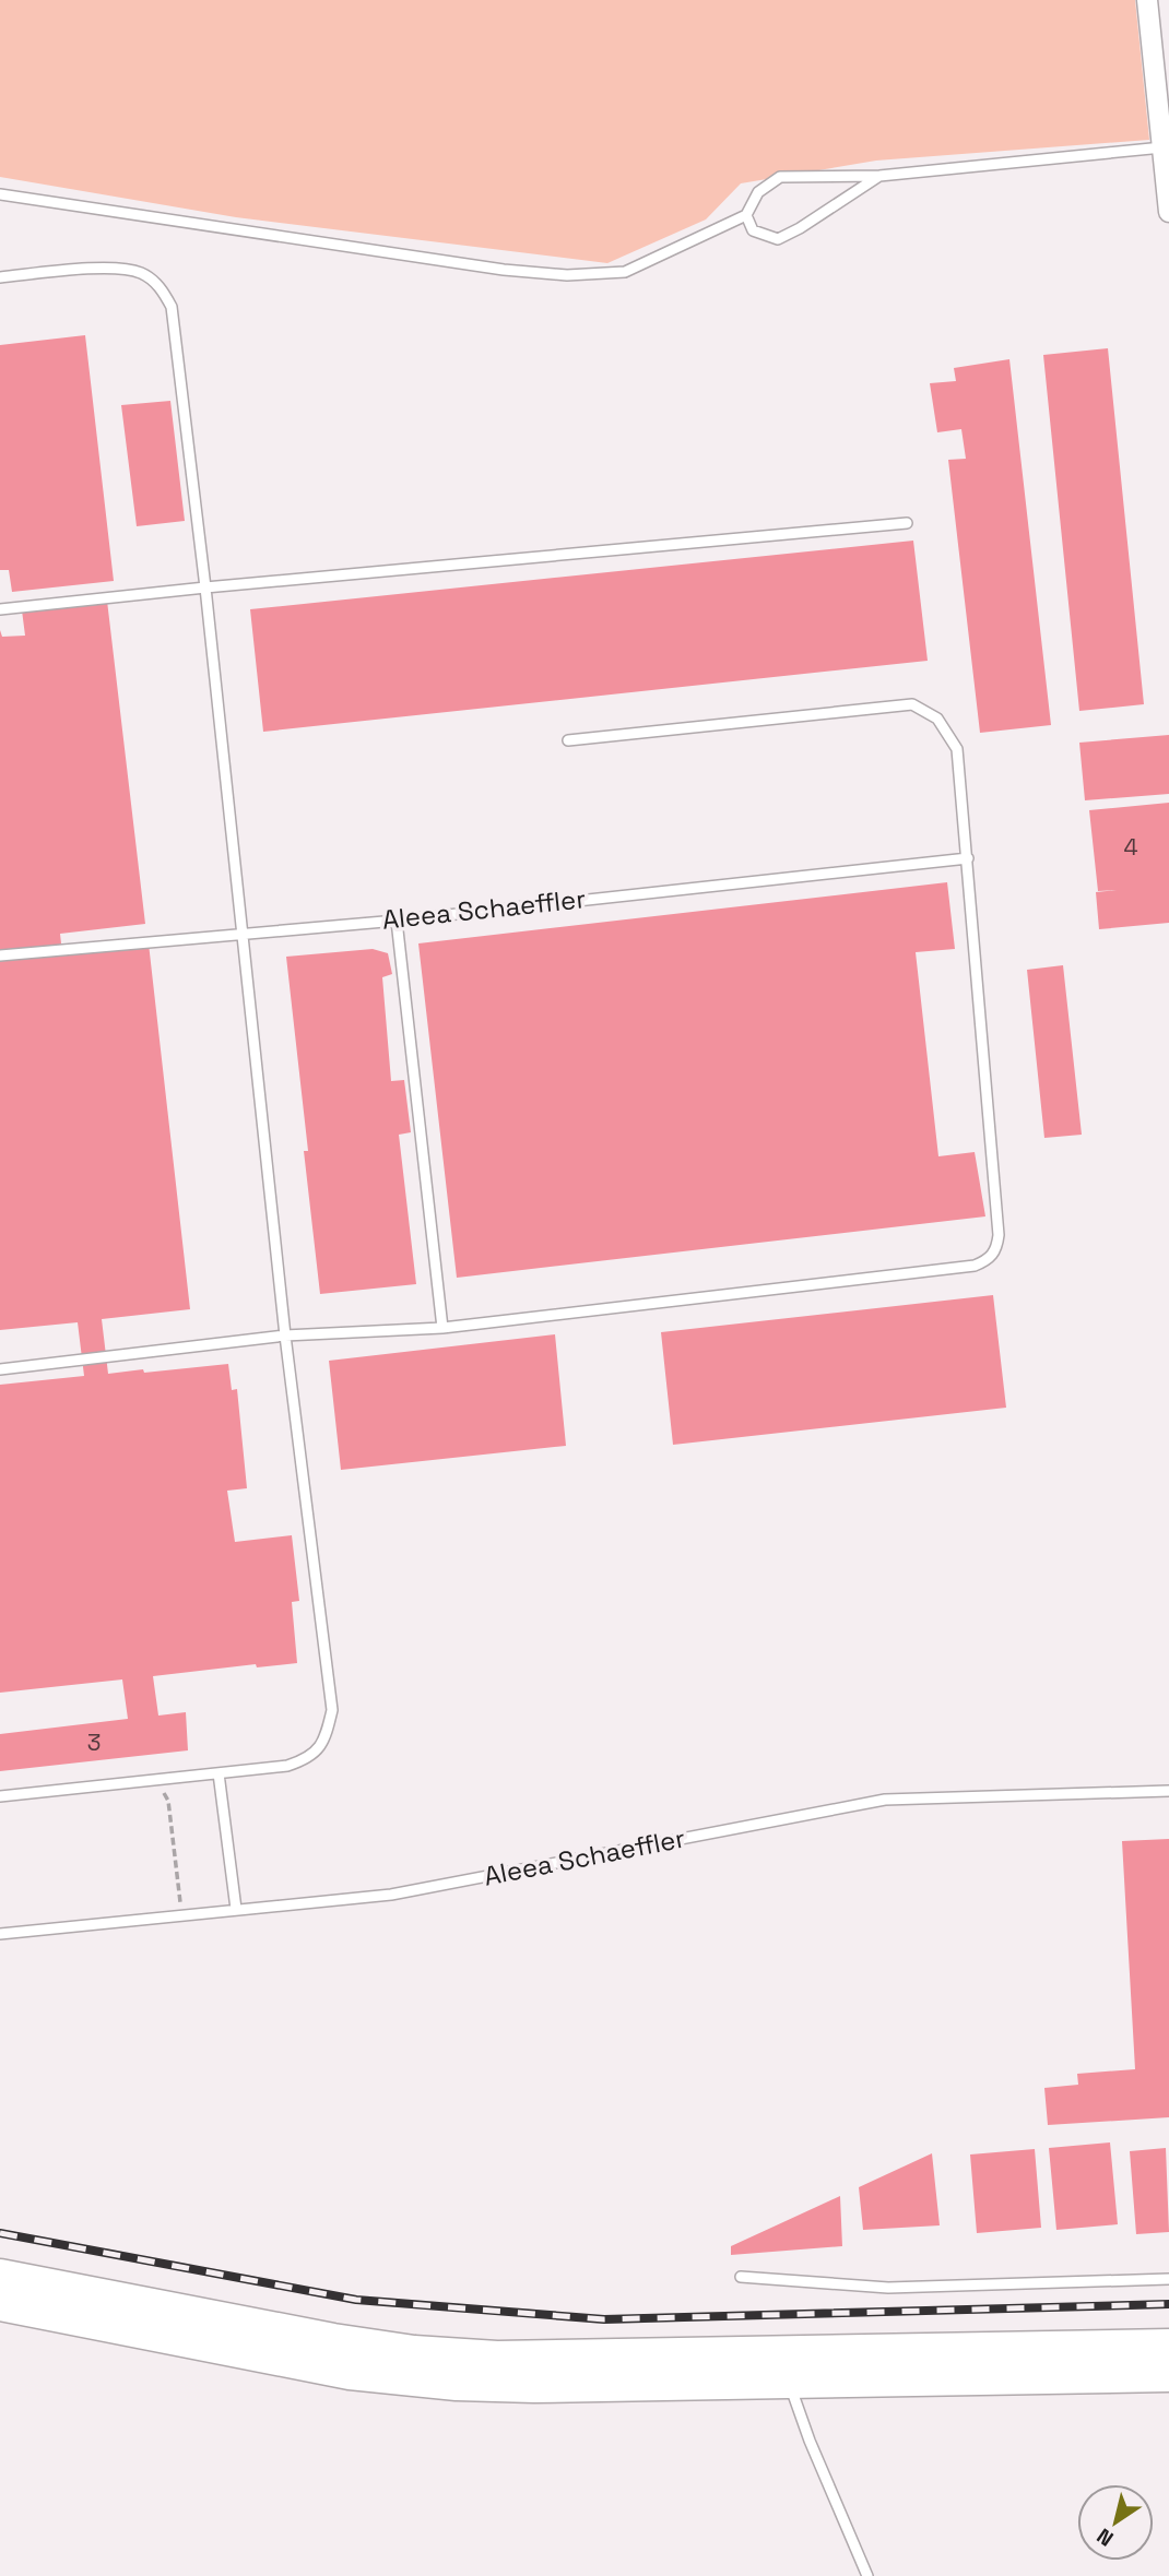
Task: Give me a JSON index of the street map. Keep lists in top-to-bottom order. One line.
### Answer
{"streets":{"lane":["Aleea Schaeffler"]},"house_numbers":["4","3"],"north":"bottom left"}
